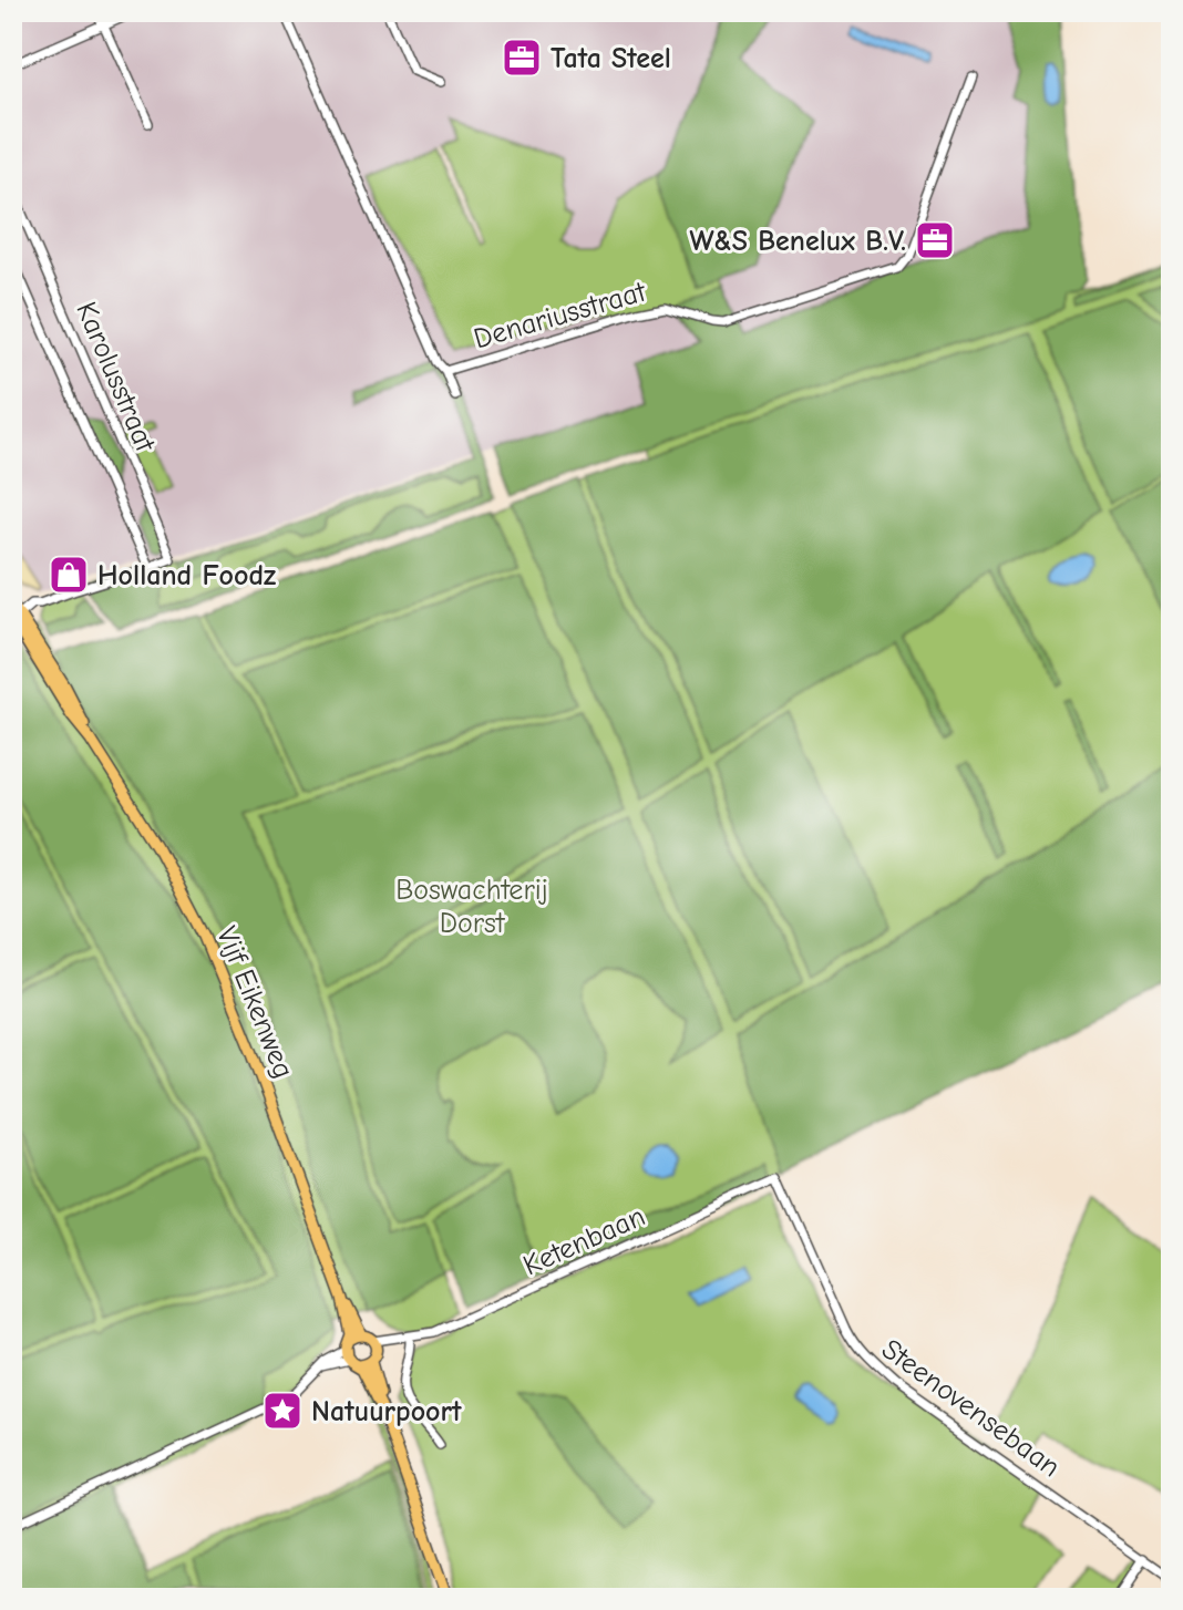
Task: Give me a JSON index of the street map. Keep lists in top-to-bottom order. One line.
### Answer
{"streets":{"main road":["Vijf Eikenweg"],"street":["Denariusstraat","Karolusstraat","Ketenbaan","Steenovensebaan"]},"crossings":[["Vijf Eikenweg","Ketenbaan"],["Ketenbaan","Steenovensebaan"]],"parks":["Boswachterij Dorst"],"places":{"office":["Tata Steel","W&S Benelux B.V."],"shop":["Holland Foodz"],"place":["Natuurpoort"]}}
